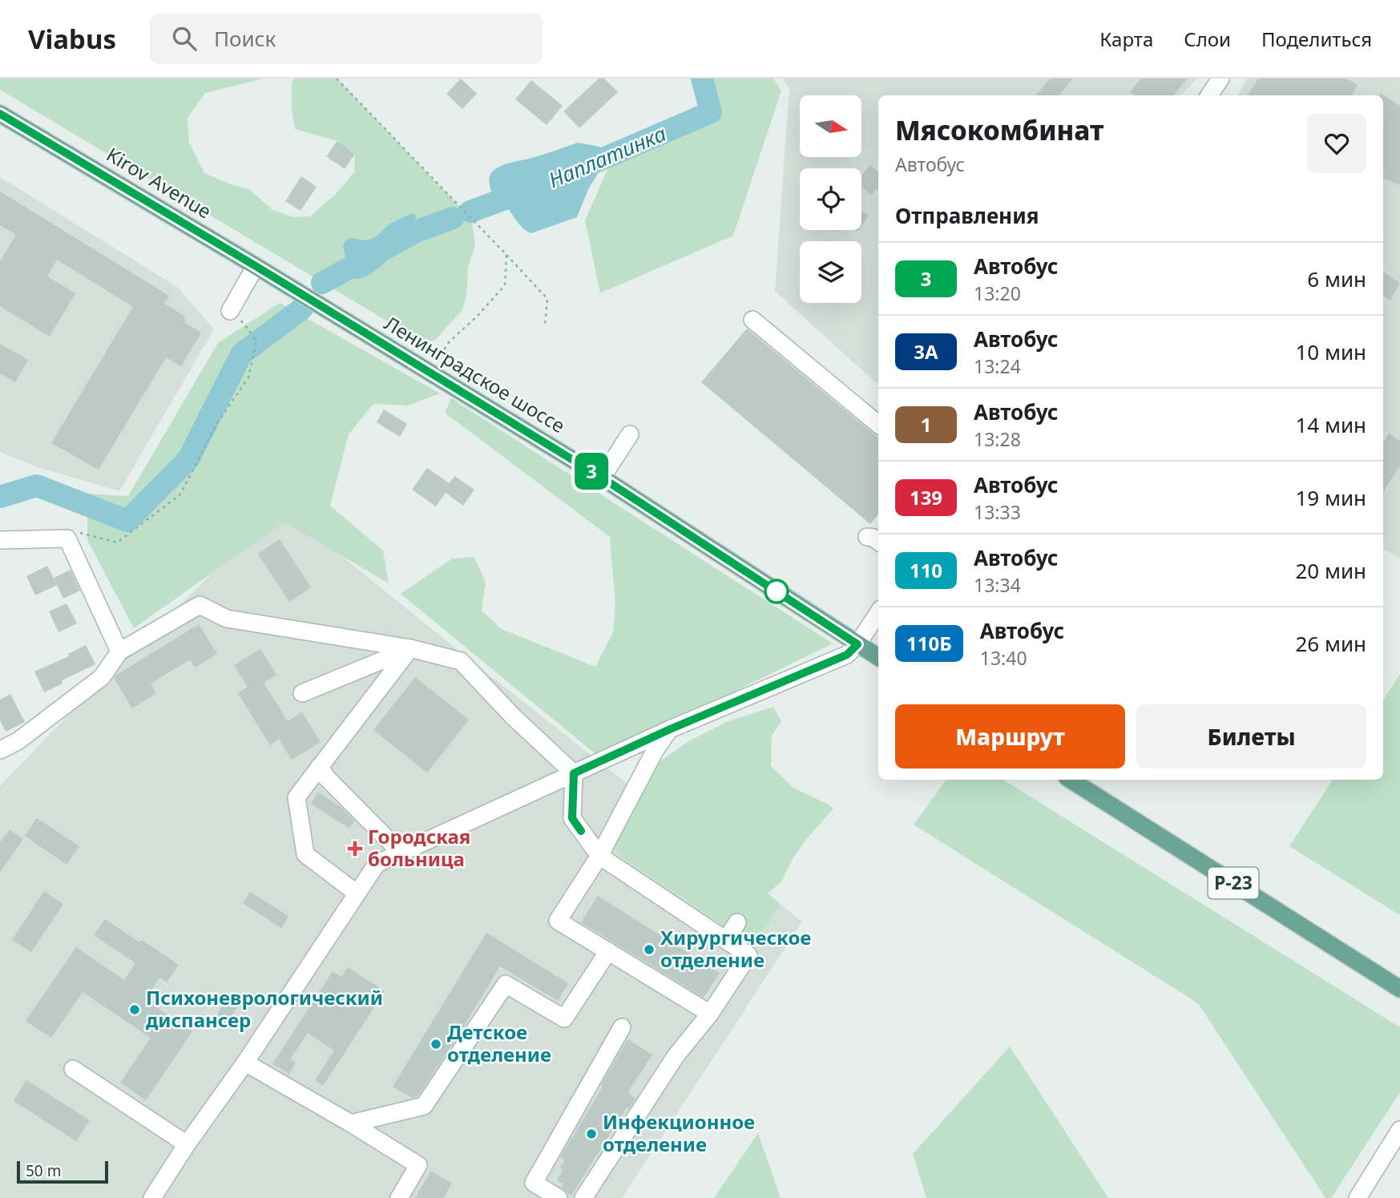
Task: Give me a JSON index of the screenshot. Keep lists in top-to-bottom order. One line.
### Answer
{"streets":{"main road":["Kirov Avenue","Ленинградское шоссе","Р-23"]},"crossings":[["Kirov Avenue","Ленинградское шоссе"]],"water":["Наплатинка"],"places":{"health":["Городская больница"],"other":["Хирургическое отделение","Психоневрологический диспансер","Детское отделение","Инфекционное отделение"]},"lines":["bus line 3"],"scale_bar":"50 m","north":"right","page":{"header":"Viabus","search":"Поиск","nav":["Карта","Слои","Поделиться"],"on_map":"3","heading":[["Мясокомбинат","Автобус"],"Отправления"],"list":[{"mark":"3","name":"Автобус","note":"13:20","value":"6 мин"},{"mark":"3А","name":"Автобус","note":"13:24","value":"10 мин"},{"mark":"1","name":"Автобус","note":"13:28","value":"14 мин"},{"mark":"139","name":"Автобус","note":"13:33","value":"19 мин"},{"mark":"110","name":"Автобус","note":"13:34","value":"20 мин"},{"mark":"110Б","name":"Автобус","note":"13:40","value":"26 мин"}],"buttons":["Маршрут","Билеты"],"scale":"50 m"}}
